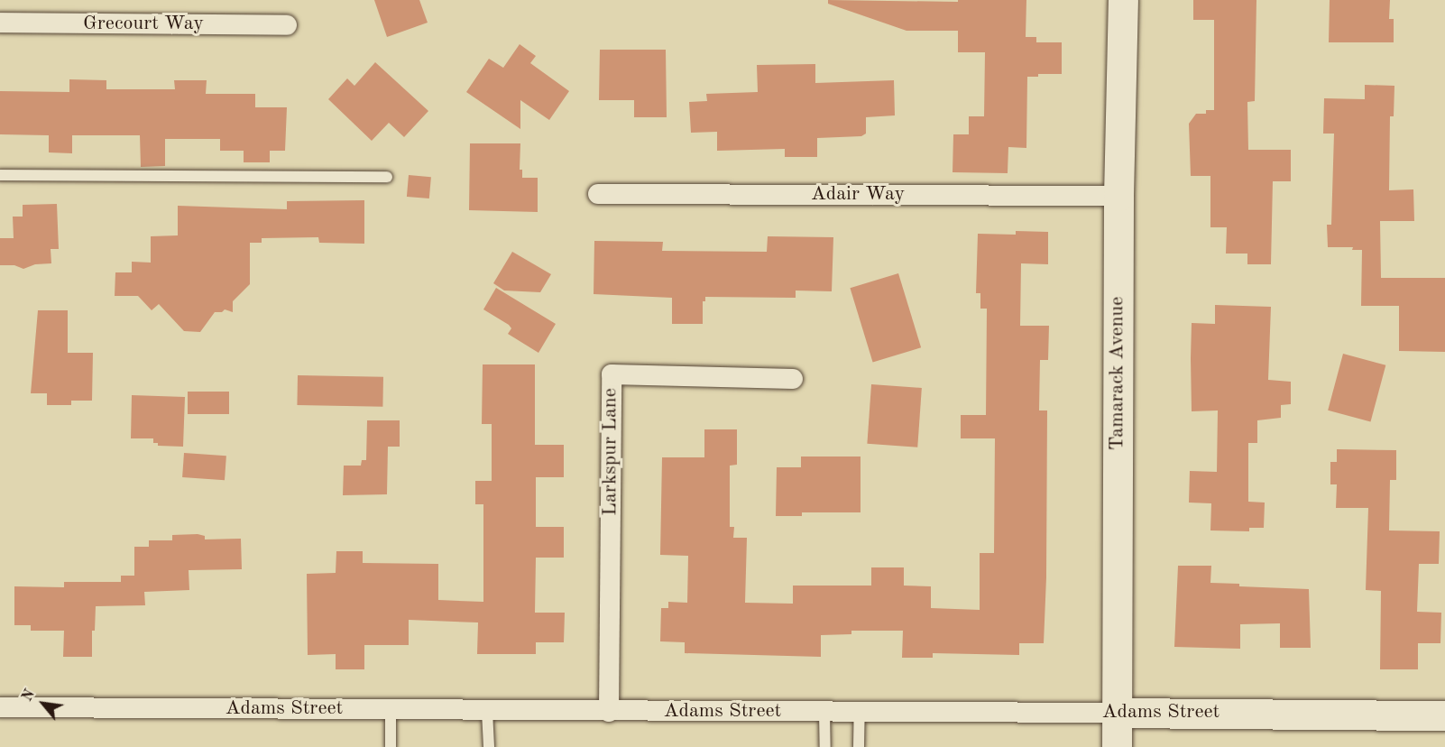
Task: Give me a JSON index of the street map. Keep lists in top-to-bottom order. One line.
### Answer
{"streets":{"main road":["Tamarack Avenue","Adams Street"],"street":["Grecourt Way","Adair Way","Larkspur Lane"]},"crossings":[["Adair Way","Tamarack Avenue"],["Tamarack Avenue","Adams Street"],["Larkspur Lane","Adams Street"]],"north":"top left"}
